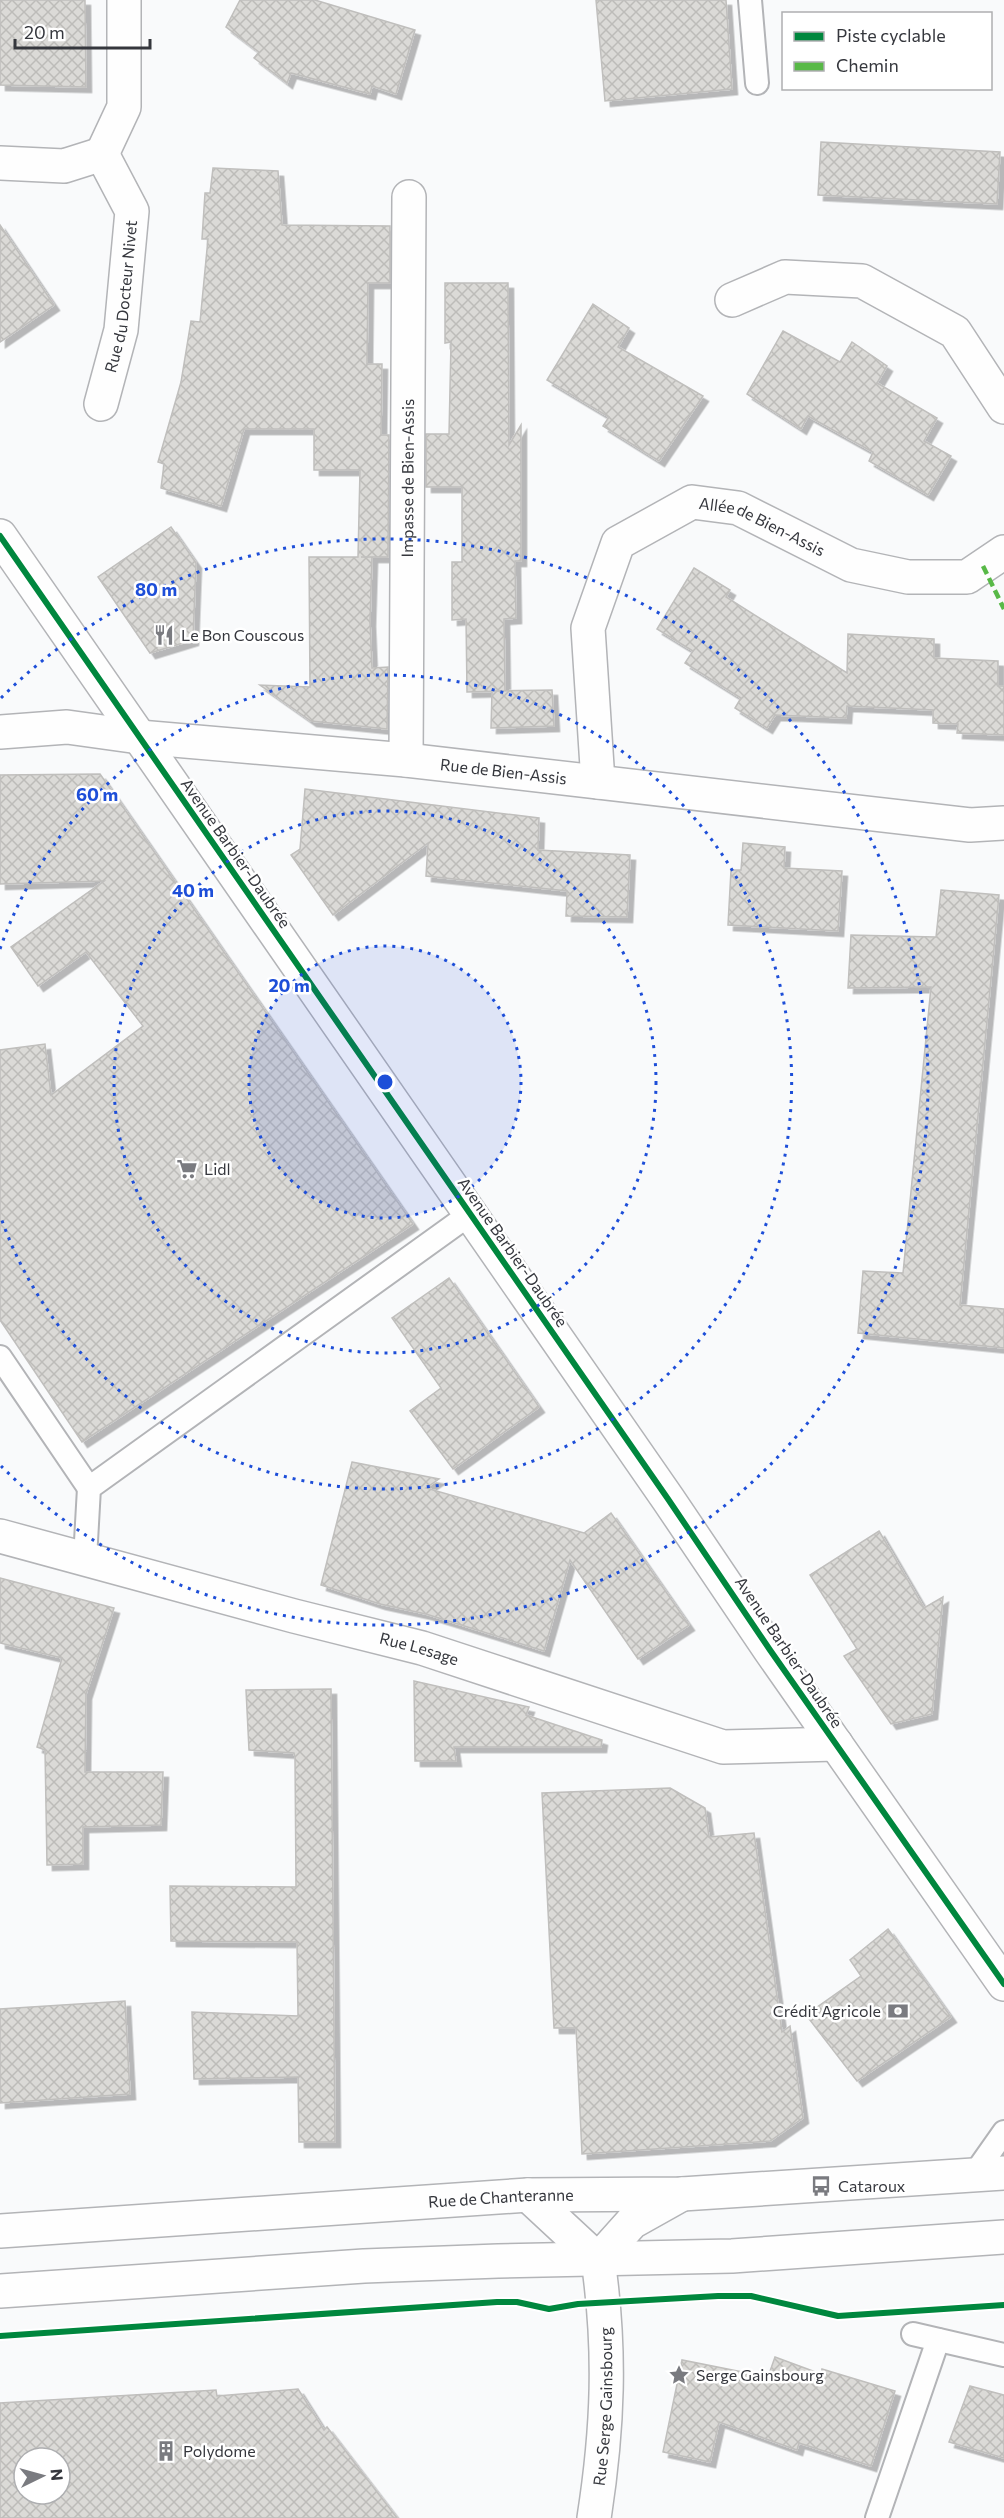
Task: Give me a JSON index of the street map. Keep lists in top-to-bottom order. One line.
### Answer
{"streets":{"street":["Rue du Docteur Nivet","Impasse de Bien-Assis","Allée de Bien-Assis","Rue de Bien-Assis","Avenue Barbier-Daubrée","Rue Lesage","Rue de Chanteranne","Rue Serge Gainsbourg"]},"crossings":[["Impasse de Bien-Assis","Rue de Bien-Assis"],["Allée de Bien-Assis","Rue de Bien-Assis"],["Rue de Bien-Assis","Avenue Barbier-Daubrée"],["Avenue Barbier-Daubrée","Rue Lesage"]],"places":{"restaurant":["Le Bon Couscous"],"supermarket":["Lidl"],"bank":["Crédit Agricole"],"bus stop":["Cataroux"],"place":["Serge Gainsbourg"],"building":["Polydome"]},"legend":["Piste cyclable","Chemin"],"scale_bar":"20 m","north":"right","rings":["80 m","60 m","40 m","20 m"]}
